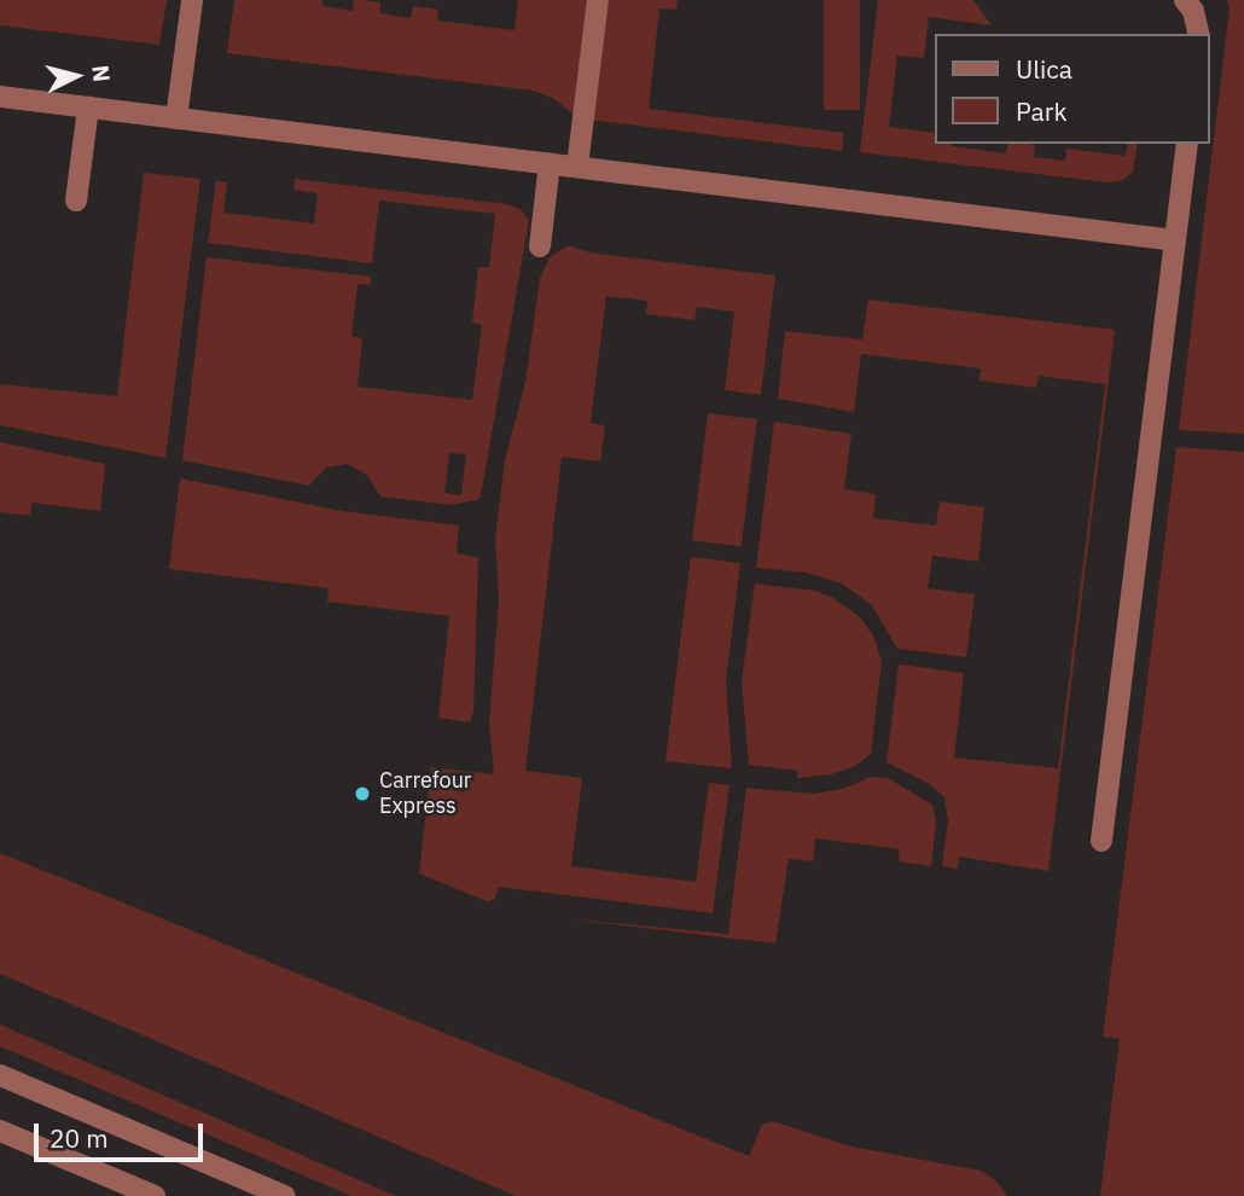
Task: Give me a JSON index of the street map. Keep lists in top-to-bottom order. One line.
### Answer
{"places":["Carrefour Express"],"legend":["Ulica","Park"],"scale_bar":"20 m","north":"right"}
